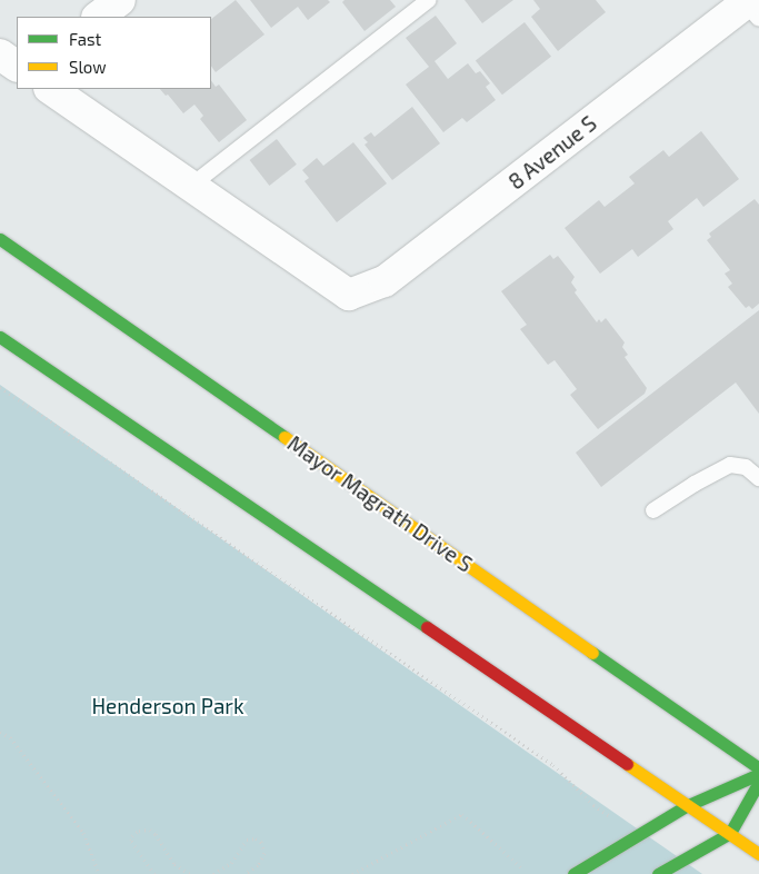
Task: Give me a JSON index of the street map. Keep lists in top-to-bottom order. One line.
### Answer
{"streets":{"main road":["Mayor Magrath Drive S"],"street":["8 Avenue S"]},"parks":["Henderson Park"],"legend":["Fast","Slow"]}
